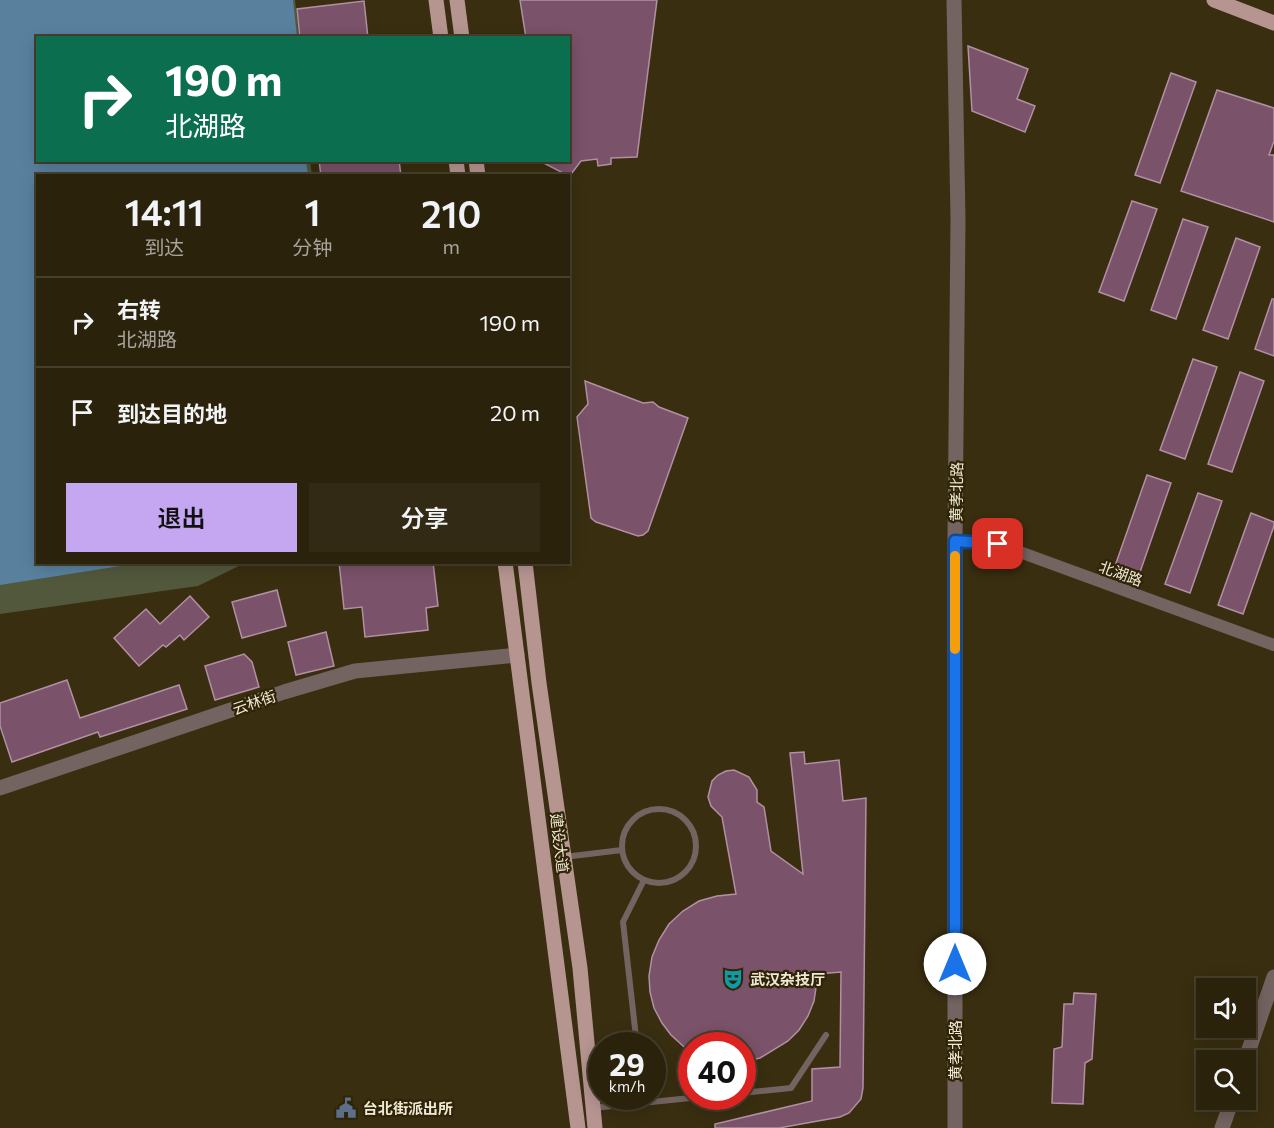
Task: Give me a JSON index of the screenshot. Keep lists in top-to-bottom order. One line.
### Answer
{"streets":{"main road":["建设大道"],"street":["黄孝北路","北湖路","云林街"]},"crossings":[["黄孝北路","北湖路"],["云林街","建设大道"]],"places":{"theatre":["武汉杂技厅"],"public building":["台北街派出所"]},"page":{"turn":["190 m","北湖路"],"eta":["14:11","到达","1","分钟","210","m"],"list":[{"name":"右转","note":"北湖路","value":"190 m"},{"name":"到达目的地","value":"20 m"}],"buttons":["退出","分享"],"speed":"29 km/h","limit":"40"}}
